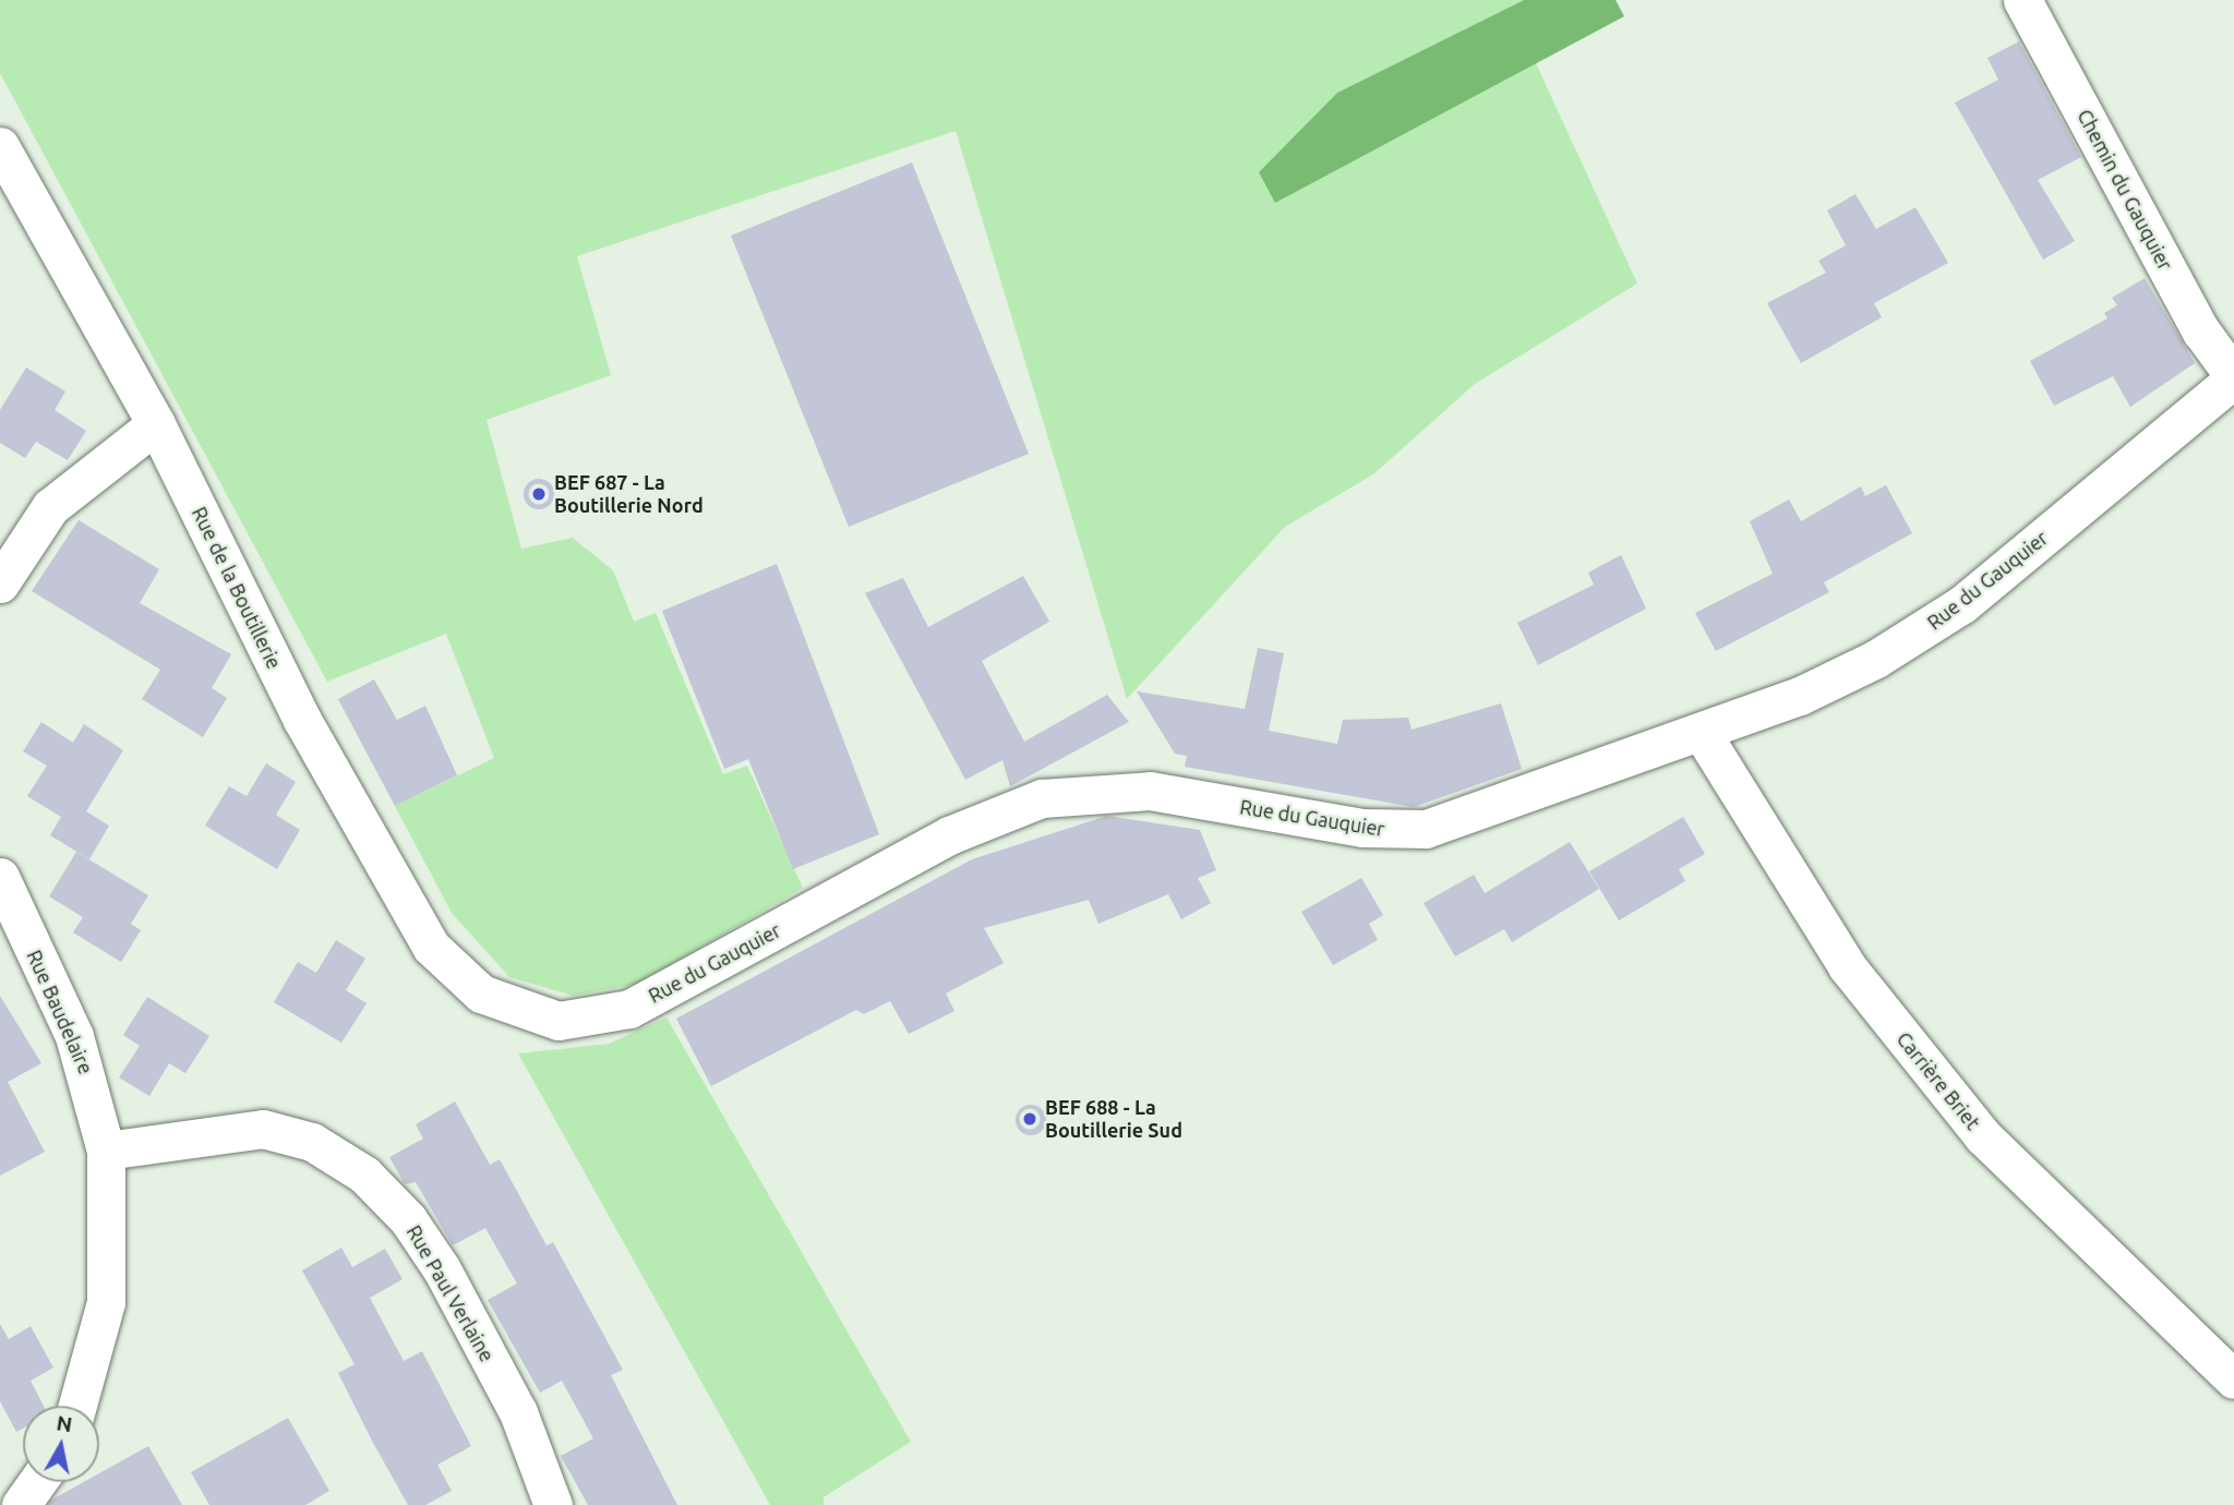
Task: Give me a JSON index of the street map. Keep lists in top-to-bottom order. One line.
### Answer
{"streets":{"street":["Chemin du Gauquier","Rue du Gauquier","Rue de la Boutillerie","Rue Baudelaire","Carrière Briet","Rue Paul Verlaine"]},"crossings":[["Chemin du Gauquier","Rue du Gauquier"],["Rue du Gauquier","Rue de la Boutillerie"],["Rue du Gauquier","Carrière Briet"],["Rue Baudelaire","Rue Paul Verlaine"]],"places":["BEF 687 - La Boutillerie Nord","BEF 688 - La Boutillerie Sud"],"north":"top"}
